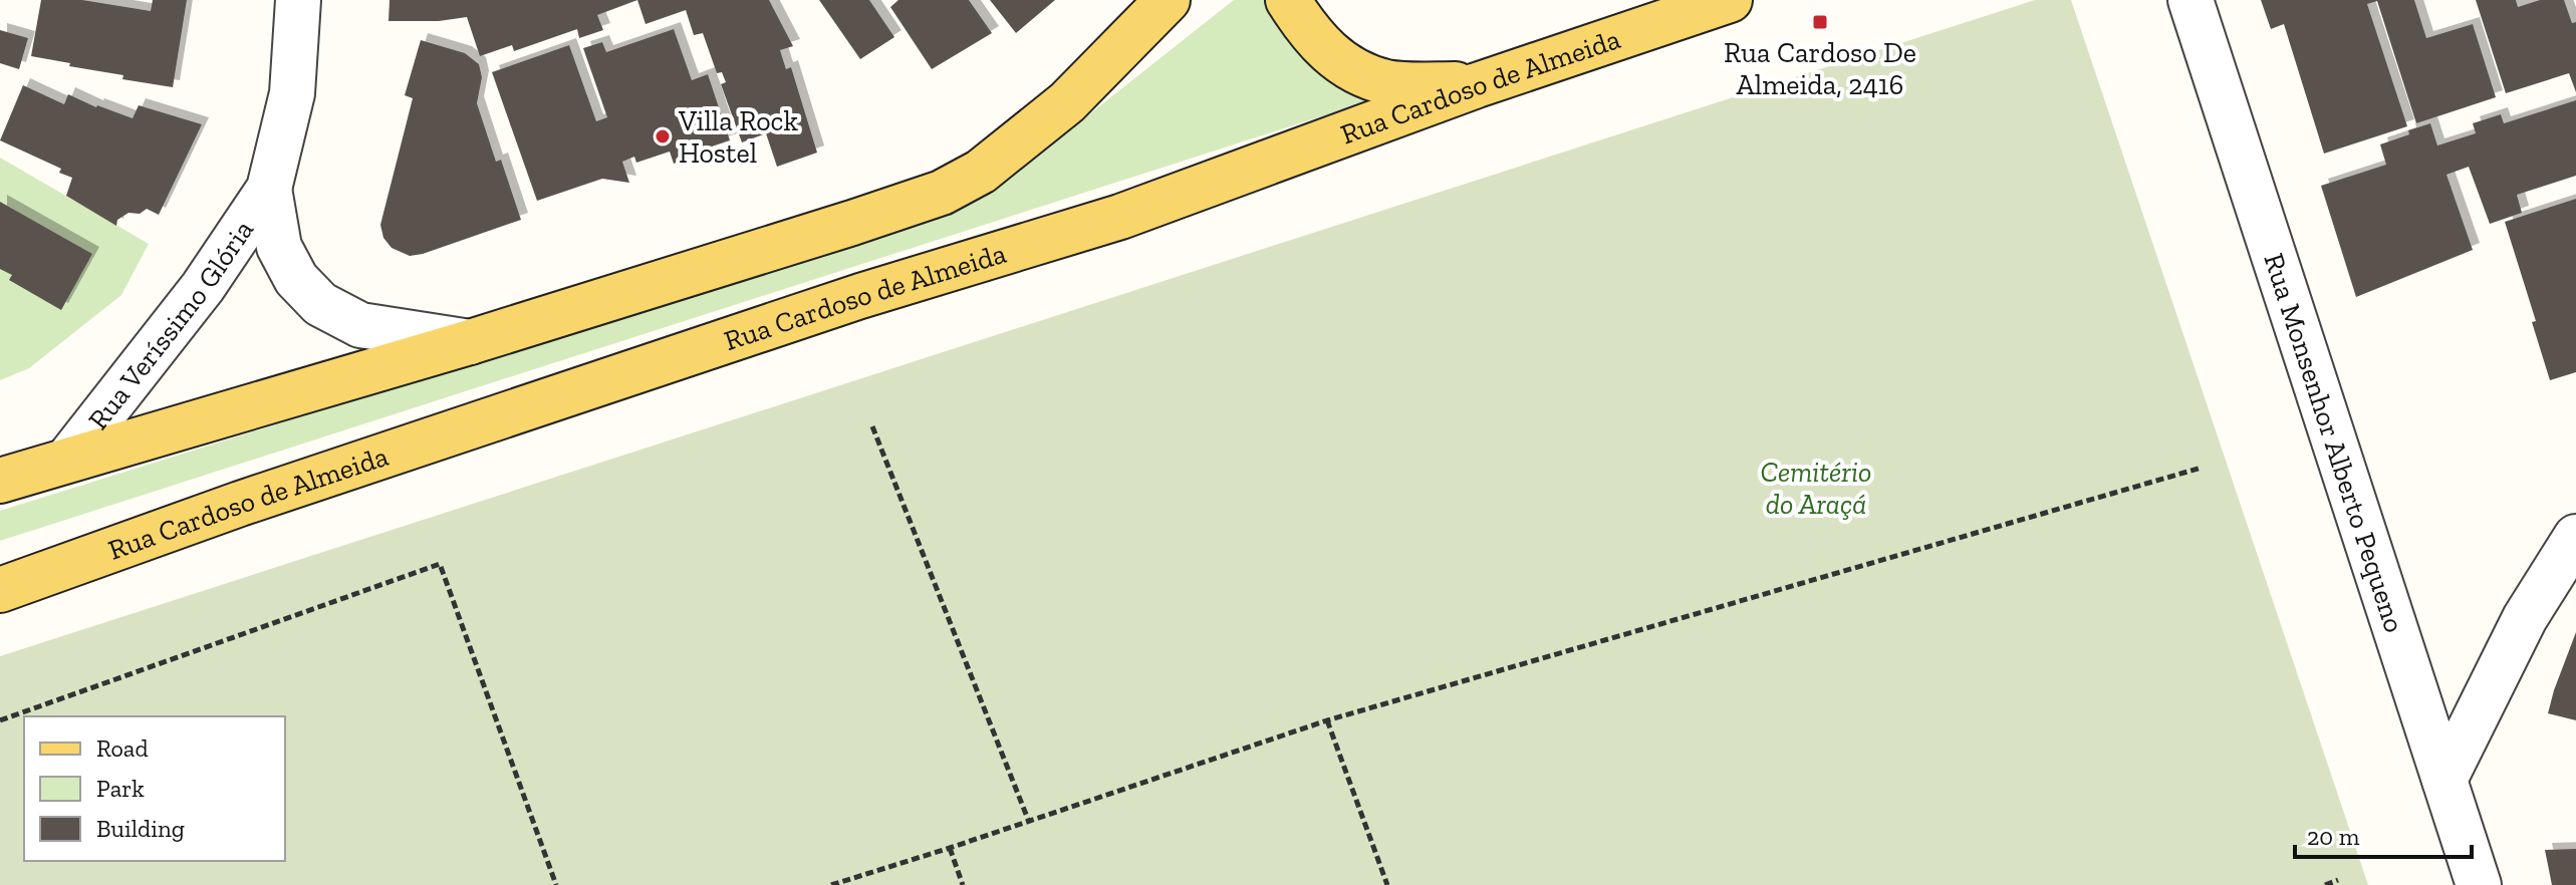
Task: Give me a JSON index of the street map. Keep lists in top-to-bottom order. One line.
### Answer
{"streets":{"main road":["Rua Cardoso de Almeida"],"street":["Rua Veríssimo Glória","Rua Monsenhor Alberto Pequeno"]},"parks":["Cemitério do Araçá"],"places":{"transit":["Rua Cardoso De Almeida, 2416"],"other":["Villa Rock Hostel"]},"legend":["Road","Park","Building"],"scale_bar":"20 m"}
